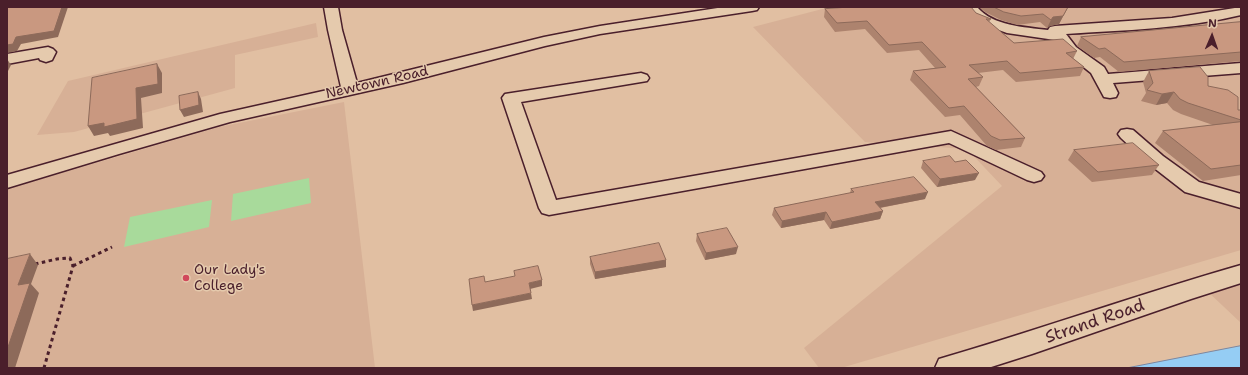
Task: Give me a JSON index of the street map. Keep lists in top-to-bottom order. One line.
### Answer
{"streets":{"main road":["Strand Road"],"street":["Newtown Road"]},"places":["Our Lady's College"],"north":"top"}
